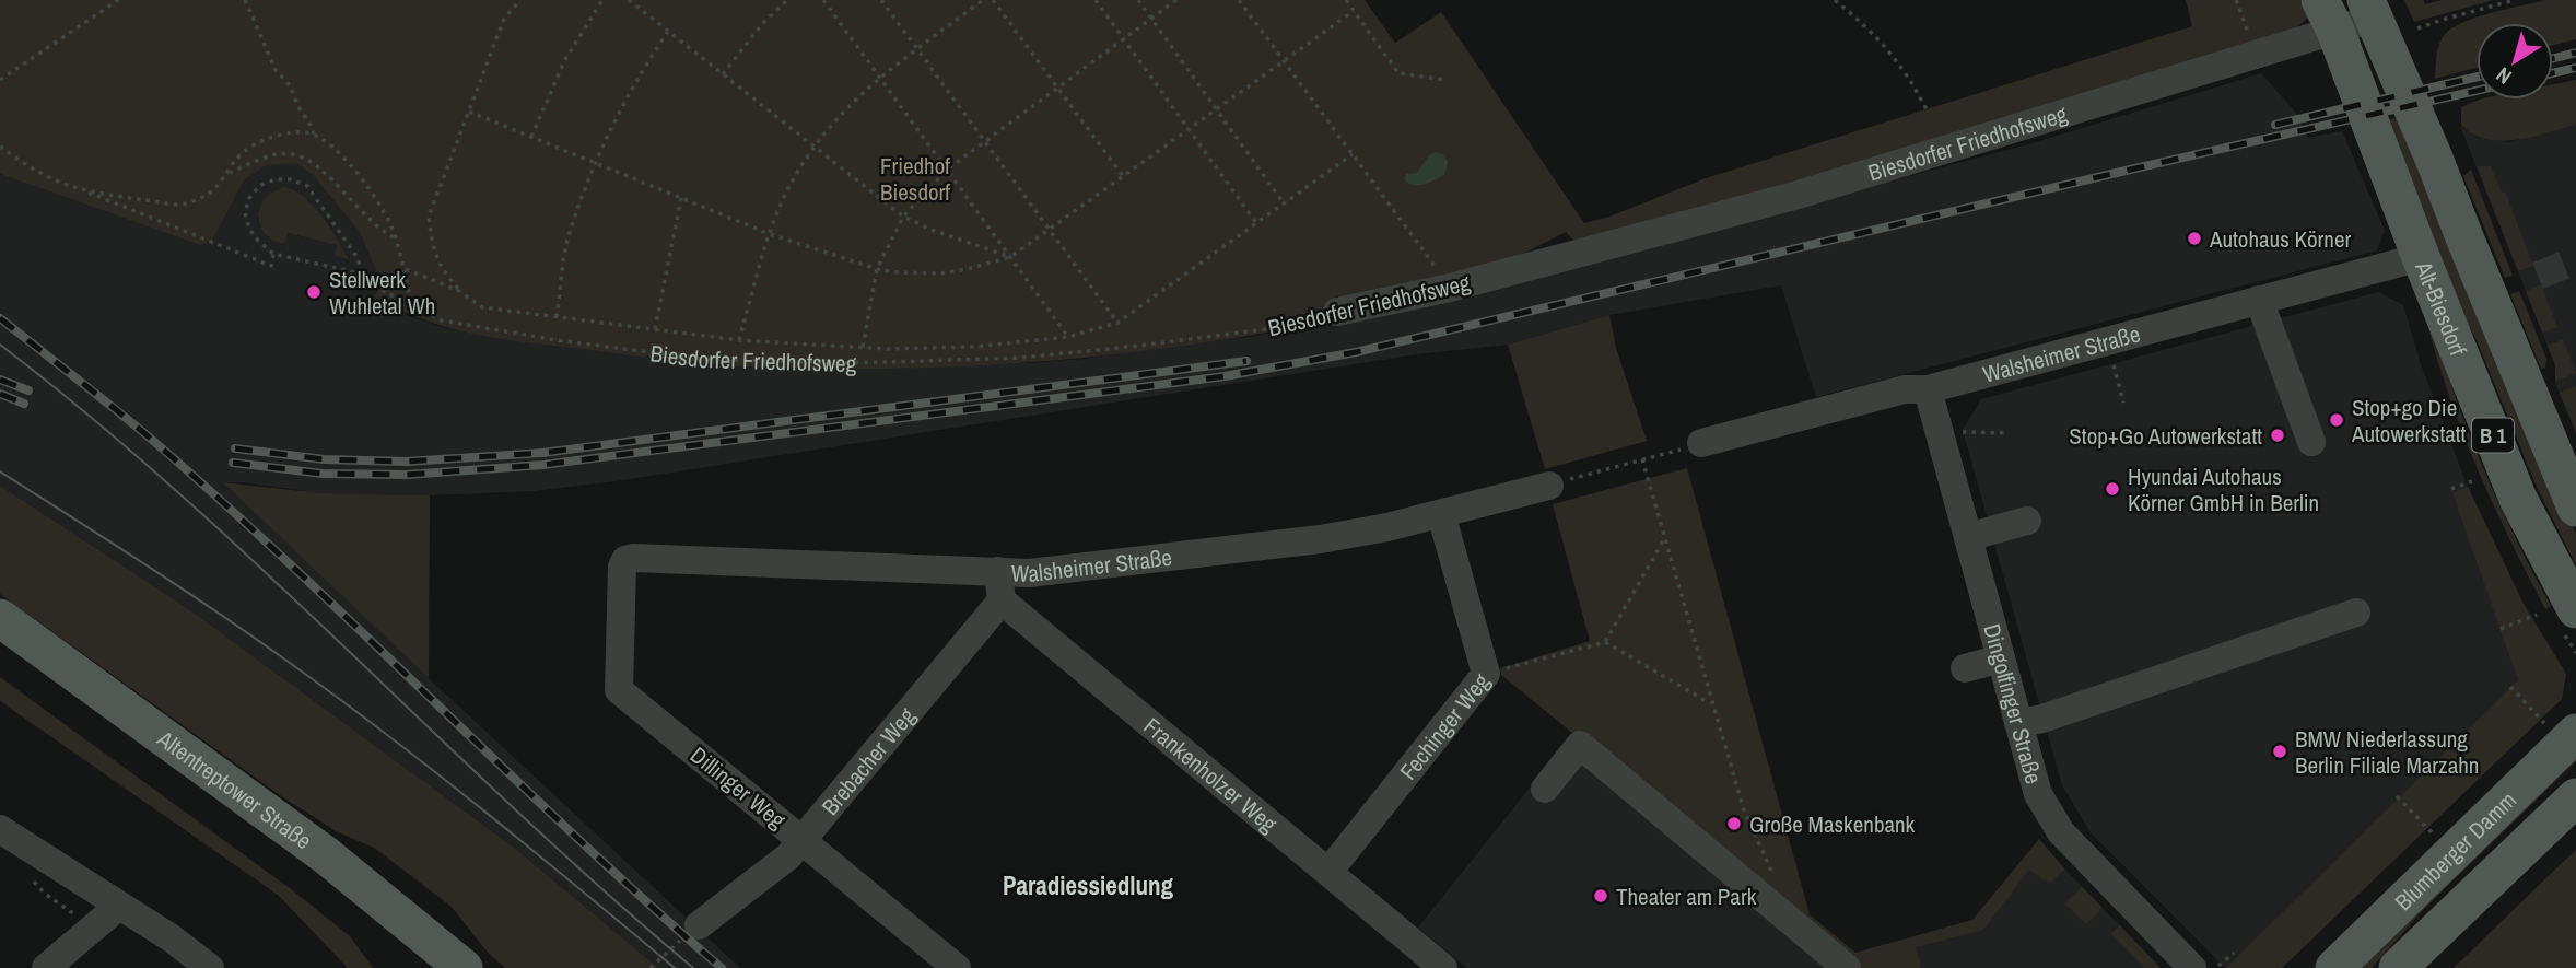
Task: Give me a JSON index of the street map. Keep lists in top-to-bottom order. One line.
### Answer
{"streets":{"main road":["Alt-Biesdorf","B 1","Altentreptower Straße","Blumberger Damm"],"street":["Biesdorfer Friedhofsweg","Walsheimer Straße","Dingolfinger Straße","Fechinger Weg","Brebacher Weg","Frankenholzer Weg","Dillinger Weg"]},"crossings":[["Biesdorfer Friedhofsweg","Alt-Biesdorf"],["Alt-Biesdorf","Walsheimer Straße"],["Walsheimer Straße","Dingolfinger Straße"],["Walsheimer Straße","Fechinger Weg"],["Walsheimer Straße","Dillinger Weg"],["Fechinger Weg","Frankenholzer Weg"],["Brebacher Weg","Frankenholzer Weg"],["Brebacher Weg","Dillinger Weg"]],"districts":["Paradiessiedlung"],"parks":["Friedhof Biesdorf"],"places":["Autohaus Körner","Stellwerk Wuhletal Wh","Stop+go Die Autowerkstatt","Stop+Go Autowerkstatt","Hyundai Autohaus Körner GmbH in Berlin","BMW Niederlassung Berlin Filiale Marzahn","Große Maskenbank","Theater am Park"],"north":"bottom left"}
